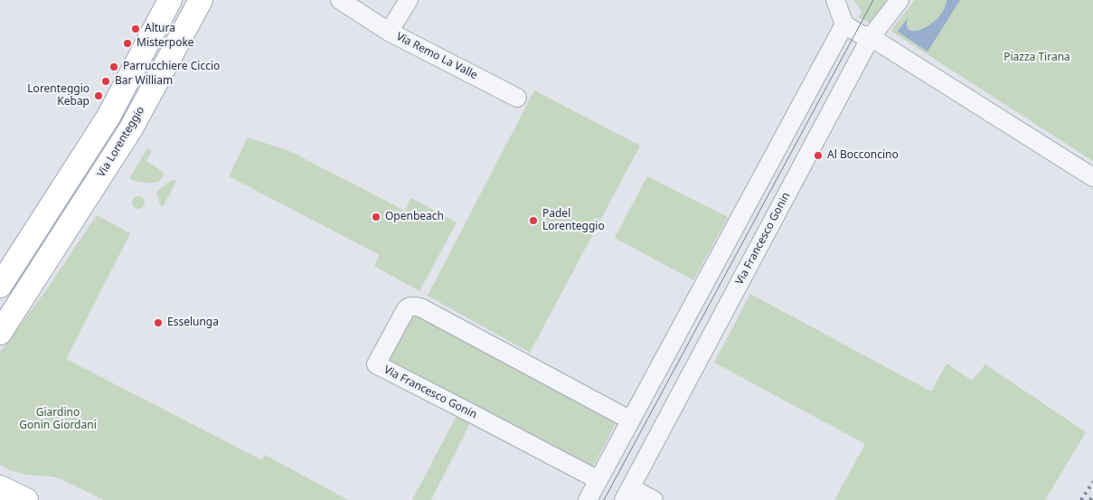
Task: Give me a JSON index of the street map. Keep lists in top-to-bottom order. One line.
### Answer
{"streets":{"main road":["Via Lorenteggio"],"street":["Via Remo La Valle","Via Francesco Gonin"]},"parks":["Piazza Tirana","Giardino Gonin Giordani"],"places":["Altura","Misterpoke","Parrucchiere Ciccio","Bar William","Lorenteggio Kebap","Al Bocconcino","Openbeach","Padel Lorenteggio","Esselunga"]}
